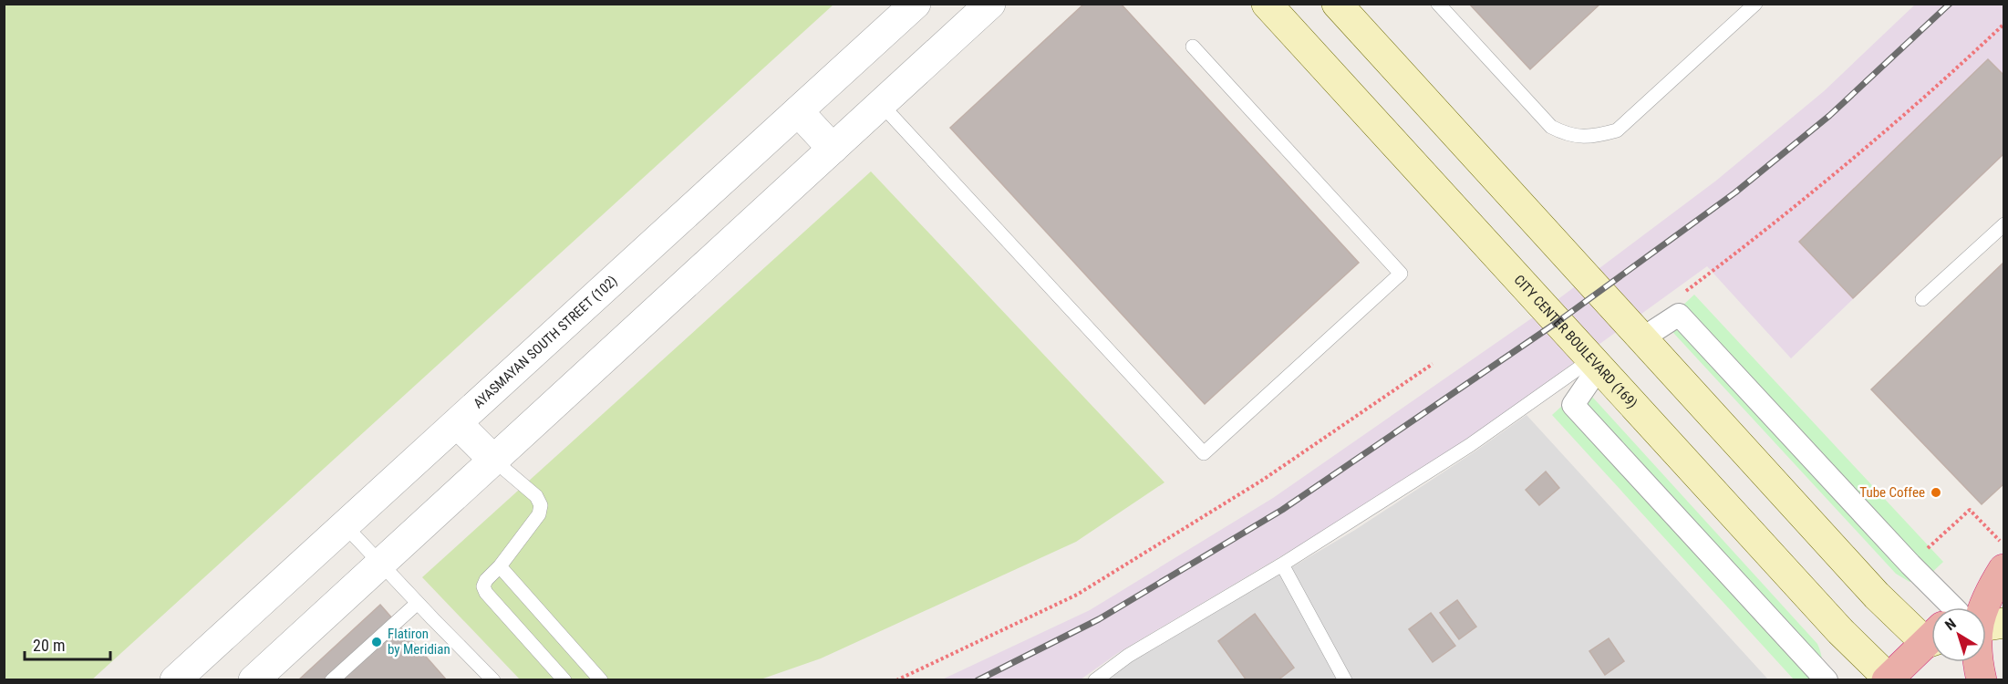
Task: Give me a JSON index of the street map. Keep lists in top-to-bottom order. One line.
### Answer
{"streets":{"main road":["CITY CENTER BOULEVARD (169)"],"street":["AYASMAYAN SOUTH STREET (102)"]},"places":["Tube Coffee","Flatiron by Meridian"],"scale_bar":"20 m","north":"top left"}
